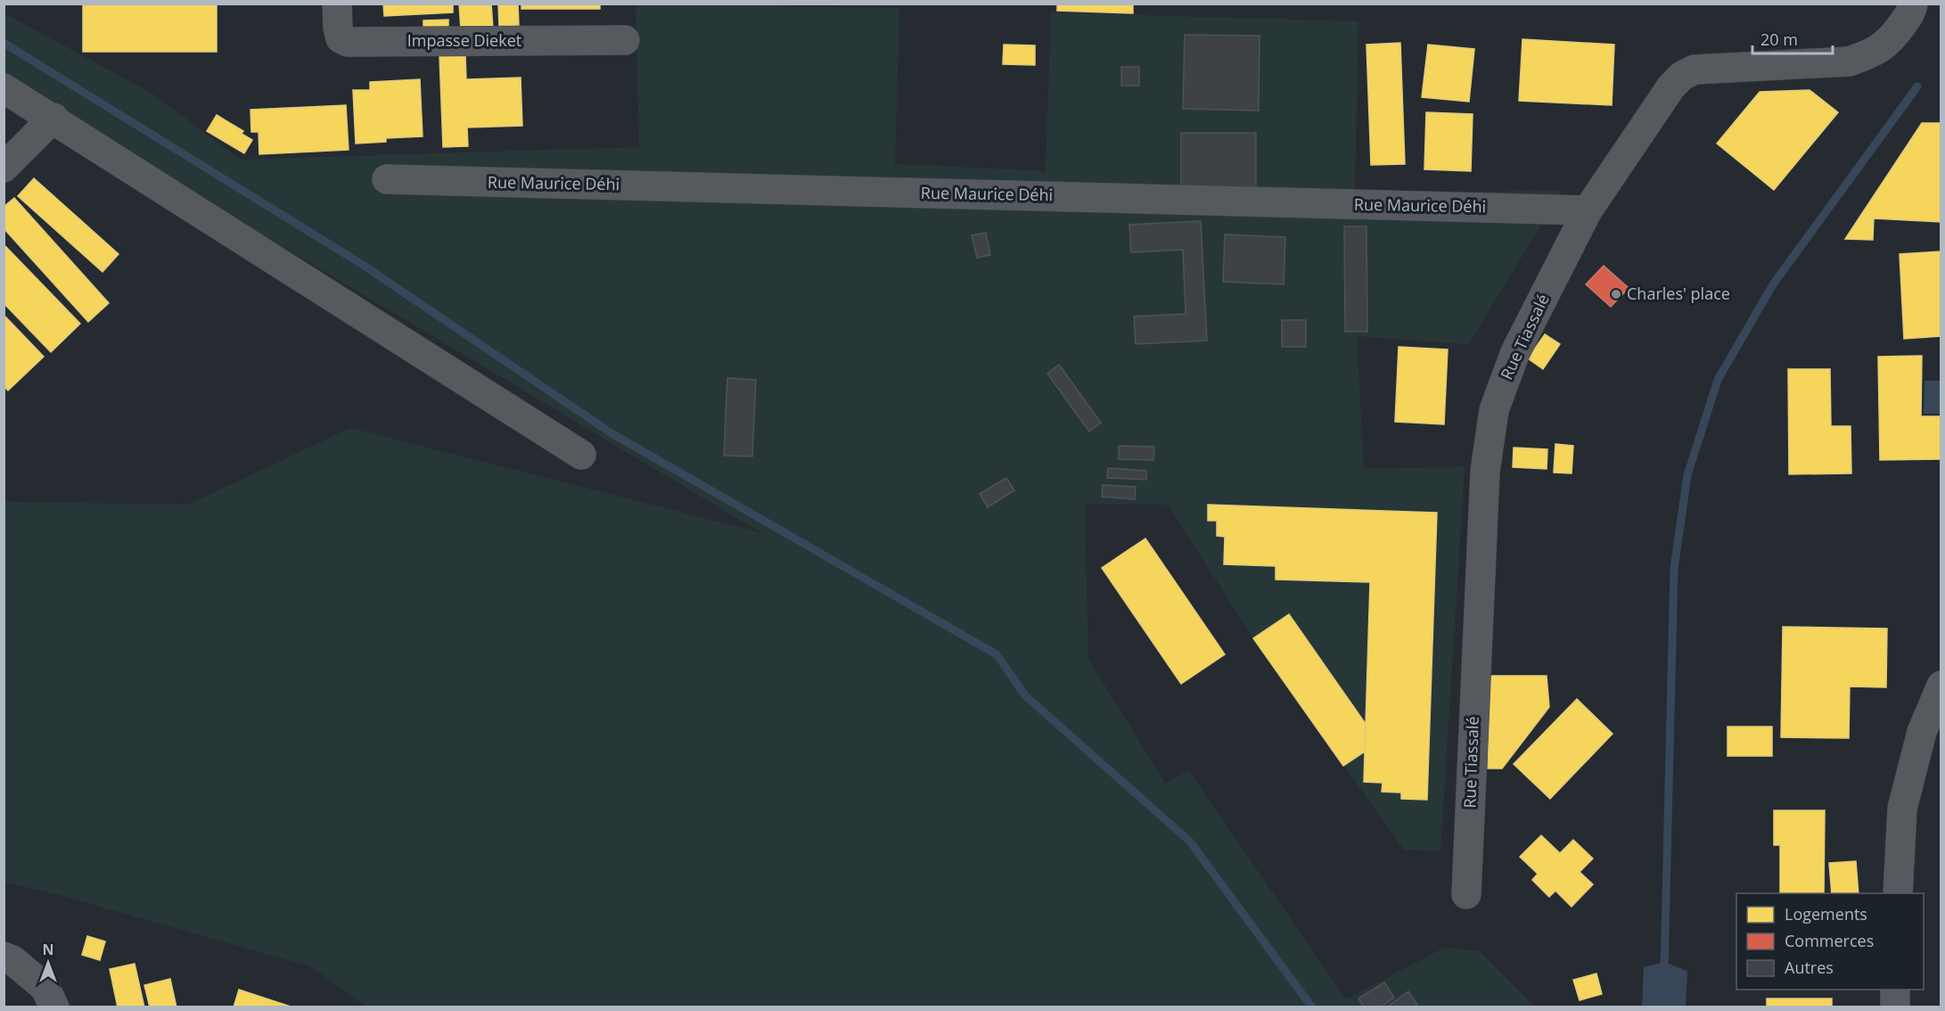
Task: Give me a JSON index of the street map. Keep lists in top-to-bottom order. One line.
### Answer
{"streets":{"street":["Impasse Dieket","Rue Maurice Déhi","Rue Tiassalé"]},"crossings":[["Rue Maurice Déhi","Rue Tiassalé"]],"places":["Charles' place"],"legend":["Logements","Commerces","Autres"],"scale_bar":"20 m","north":"top"}
